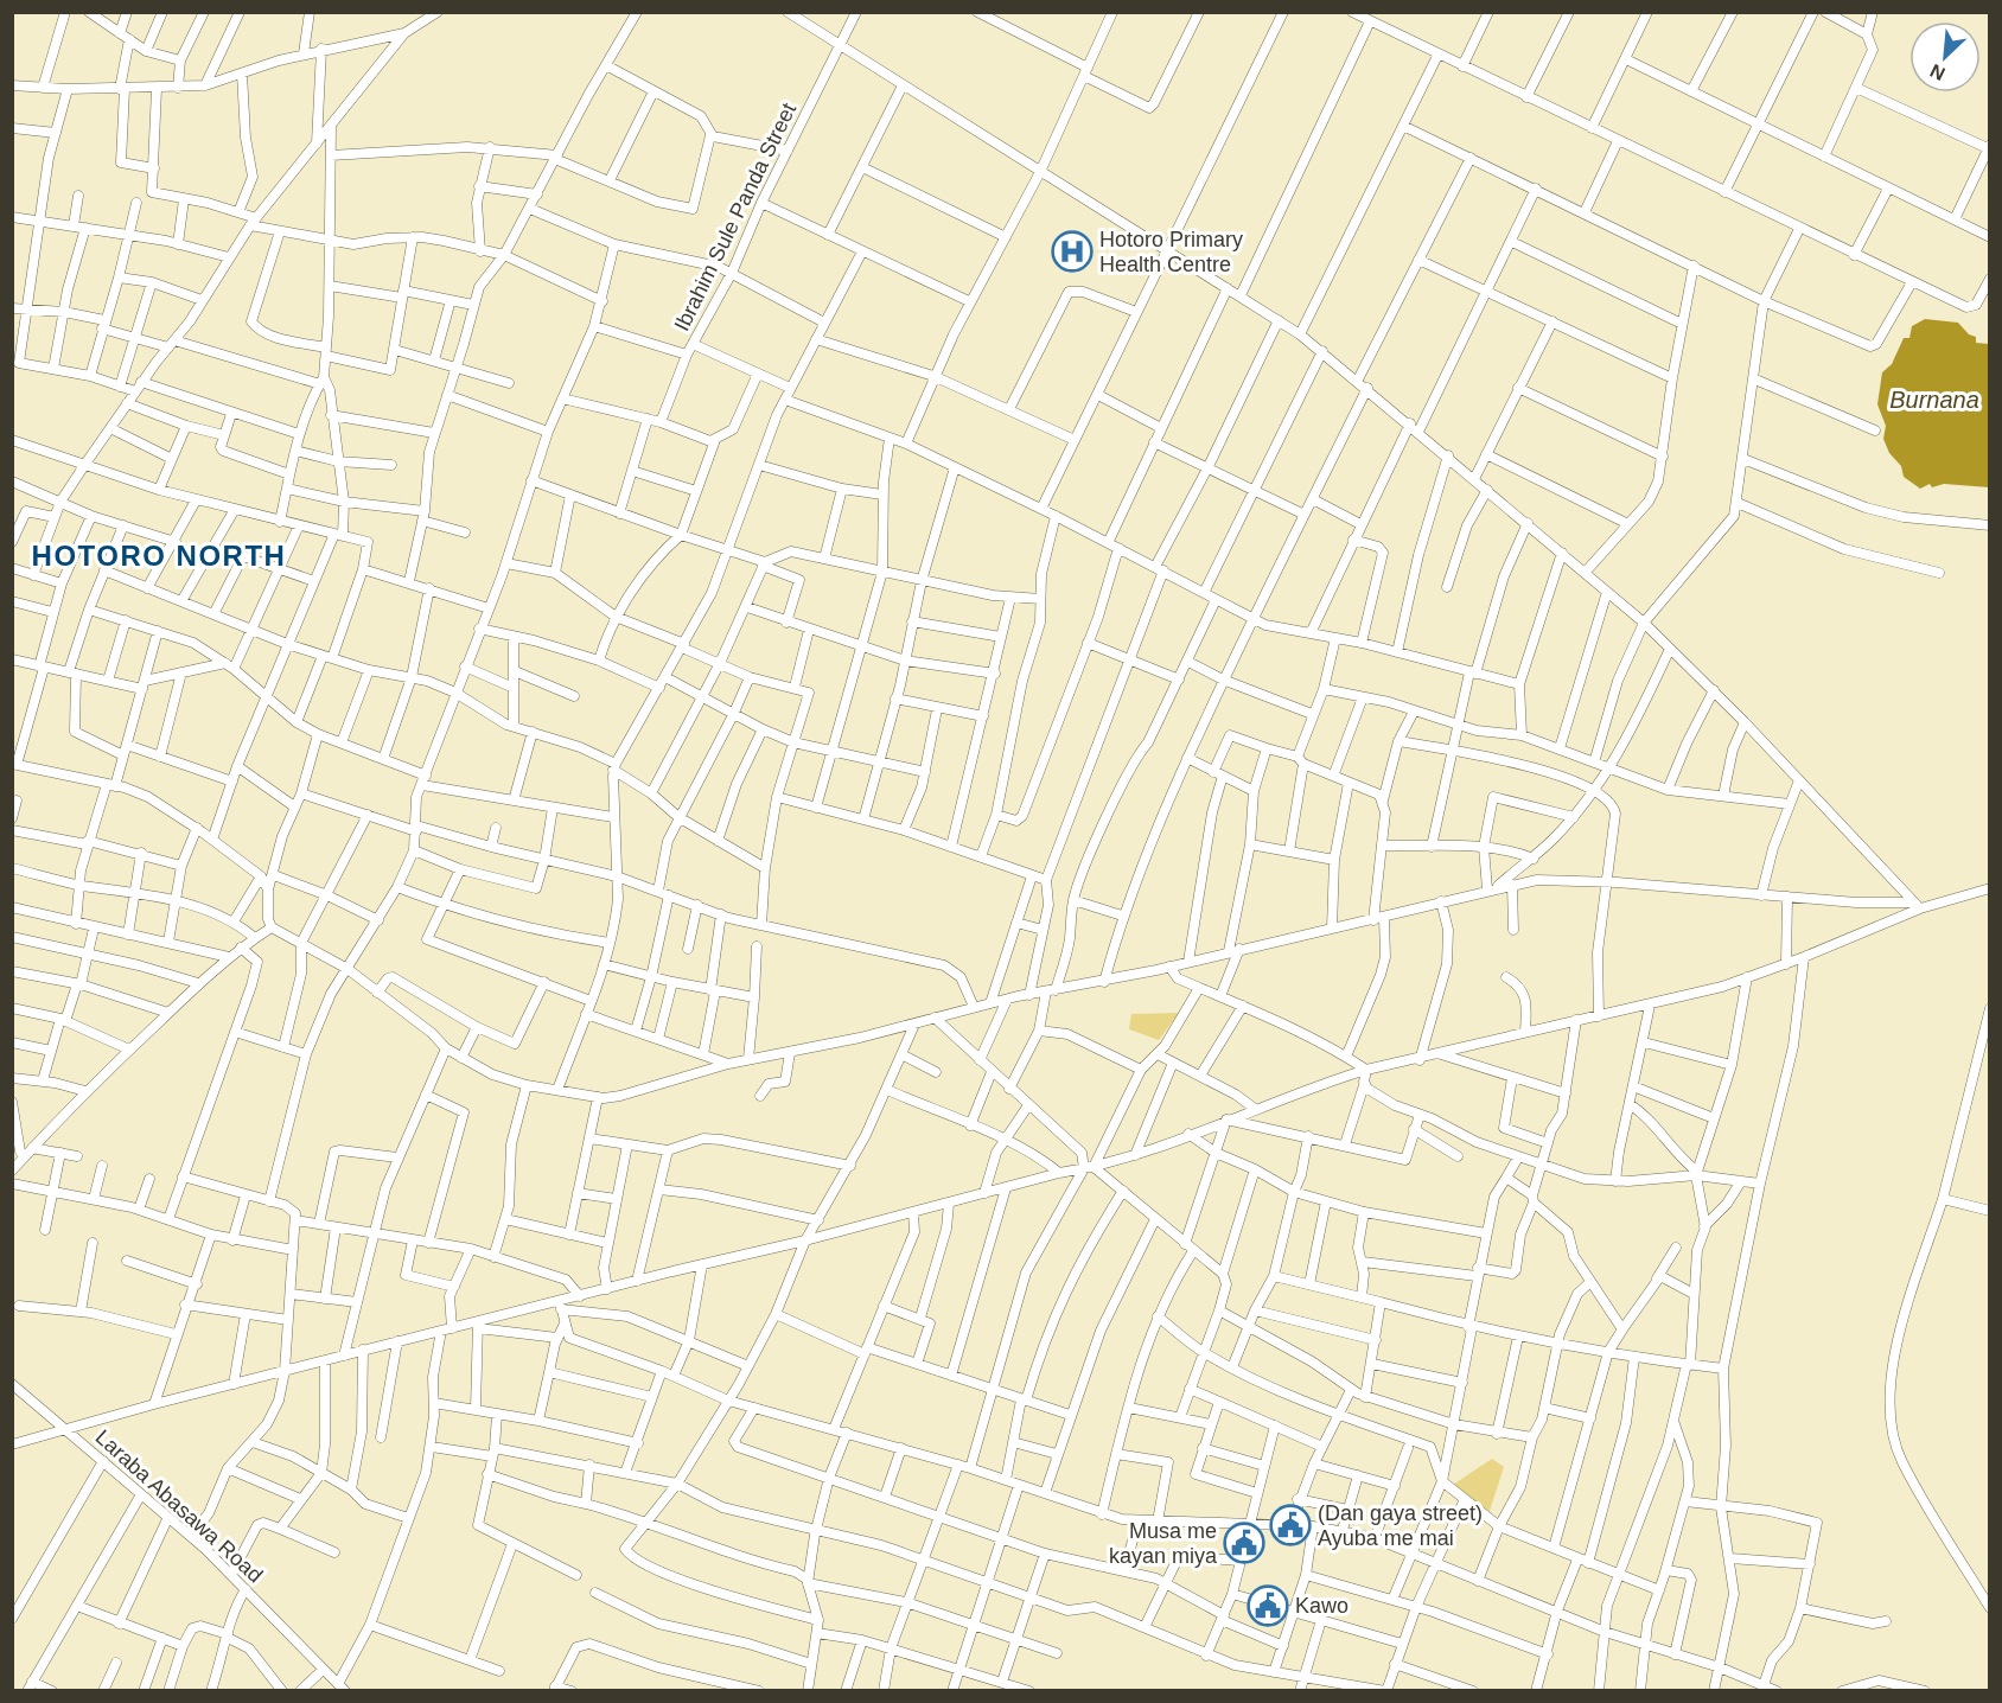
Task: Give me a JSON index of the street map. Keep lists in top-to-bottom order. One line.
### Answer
{"streets":{"street":["Ibrahim Sule Panda Street","Laraba Abasawa Road"]},"districts":["HOTORO NORTH"],"water":["Burnana"],"places":{"hospital":["Hotoro Primary Health Centre"],"public building":["(Dan gaya street) Ayuba me mai","Musa me kayan miya","Kawo"]},"north":"bottom left"}
